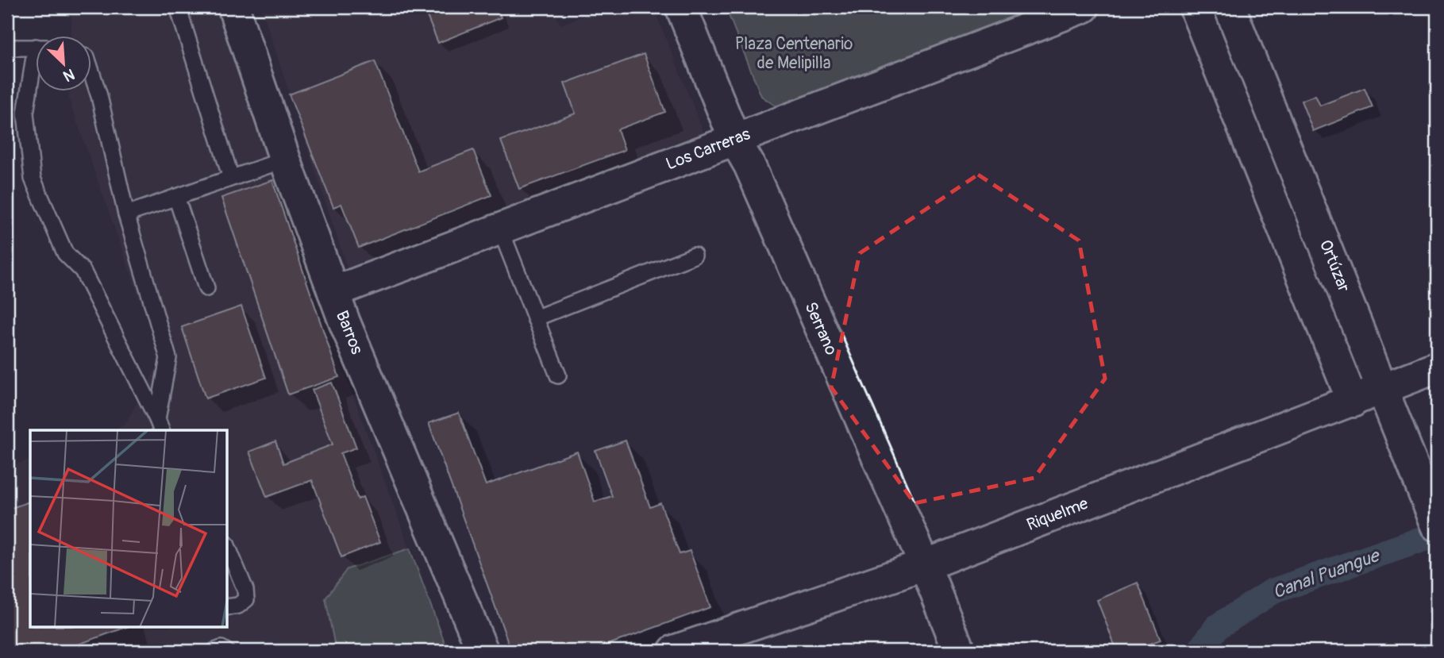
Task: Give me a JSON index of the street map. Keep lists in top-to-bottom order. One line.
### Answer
{"streets":{"street":["Los Carreras","Ortúzar","Serrano","Barros","Riquelme"]},"crossings":[["Los Carreras","Serrano"],["Los Carreras","Barros"],["Ortúzar","Riquelme"],["Serrano","Riquelme"]],"water":["Canal Puangue"],"parks":["Plaza Centenario de Melipilla"],"north":"bottom right"}
